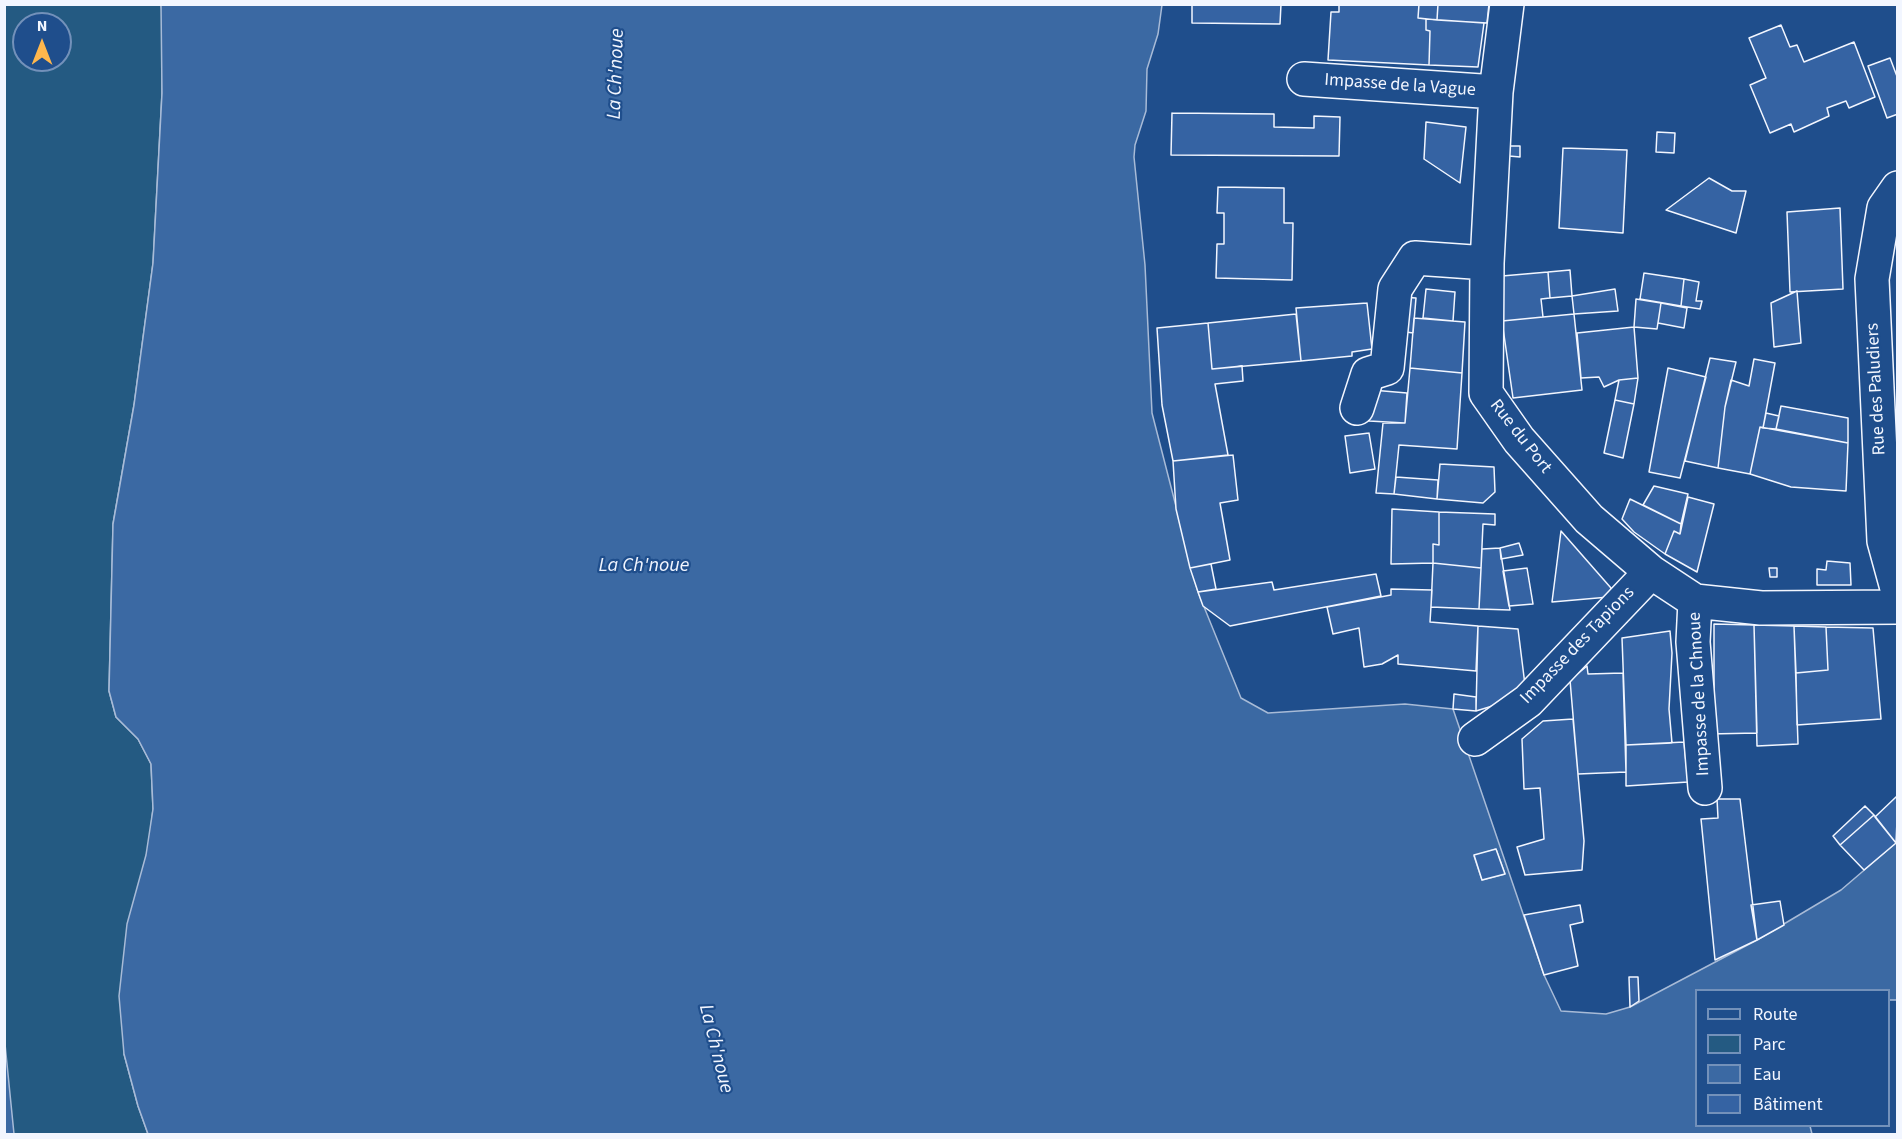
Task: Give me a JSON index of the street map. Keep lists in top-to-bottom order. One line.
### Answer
{"streets":{"street":["Impasse de la Vague","Rue des Paludiers","Rue du Port","Impasse des Tapions","Impasse de la Chnoue"]},"crossings":[["Impasse de la Vague","Rue du Port"],["Rue du Port","Impasse des Tapions"],["Rue du Port","Impasse de la Chnoue"]],"water":["La Ch'noue"],"legend":["Route","Parc","Eau","Bâtiment"],"north":"top"}
